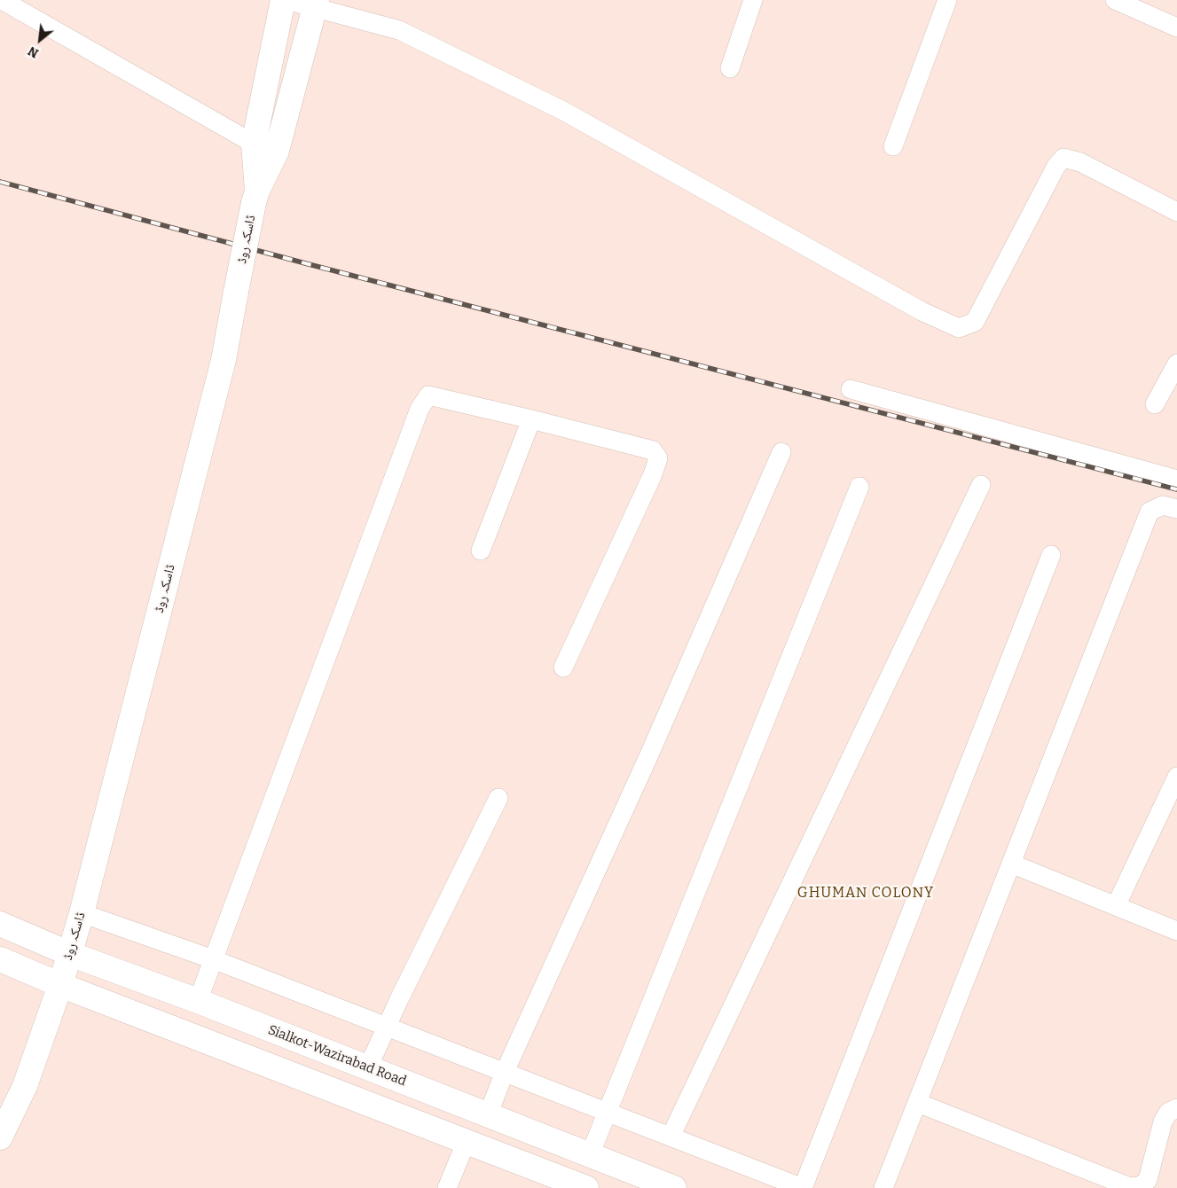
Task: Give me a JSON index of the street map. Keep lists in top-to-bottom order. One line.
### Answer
{"streets":{"main road":["ڈاسکہ روڈ","Sialkot-Wazirabad Road"]},"crossings":[["ڈاسکہ روڈ","Sialkot-Wazirabad Road"]],"districts":["GHUMAN COLONY"],"north":"bottom left"}
